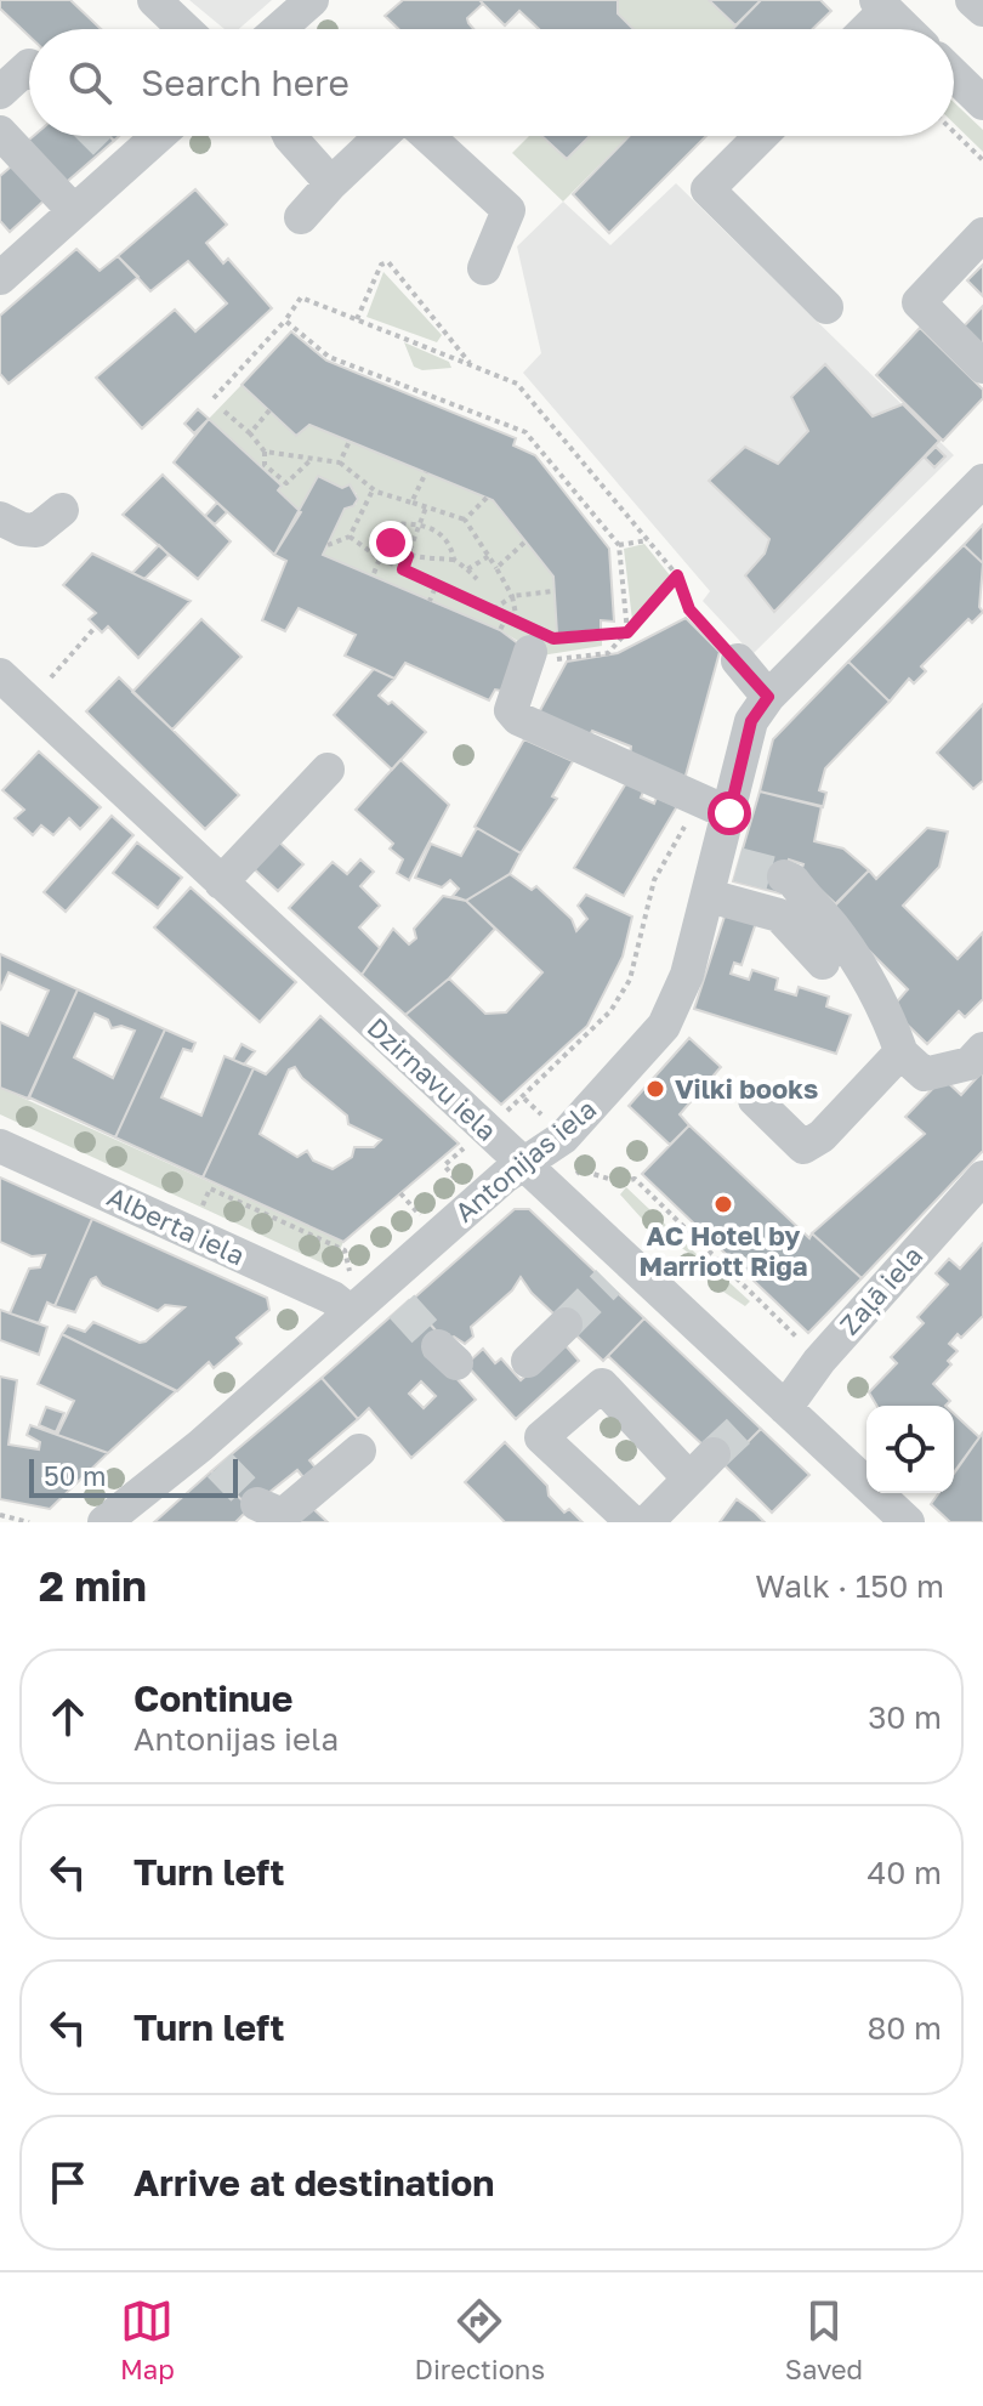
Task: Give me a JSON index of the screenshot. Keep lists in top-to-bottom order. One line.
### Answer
{"streets":{"street":["Dzirnavu iela","Antonijas iela","Alberta iela","Zaļā iela"]},"crossings":[["Dzirnavu iela","Antonijas iela"],["Dzirnavu iela","Zaļā iela"],["Antonijas iela","Alberta iela"]],"places":["Vilki books","AC Hotel by Marriott Riga"],"scale_bar":"50 m","page":{"search":"Search here","scale":"50 m","heading":["2 min","Walk · 150 m"],"list":[["Continue","Antonijas iela","30 m"],["Turn left","40 m"],["Turn left","80 m"],"Arrive at destination"],"nav":["Map","Directions","Saved"]}}
